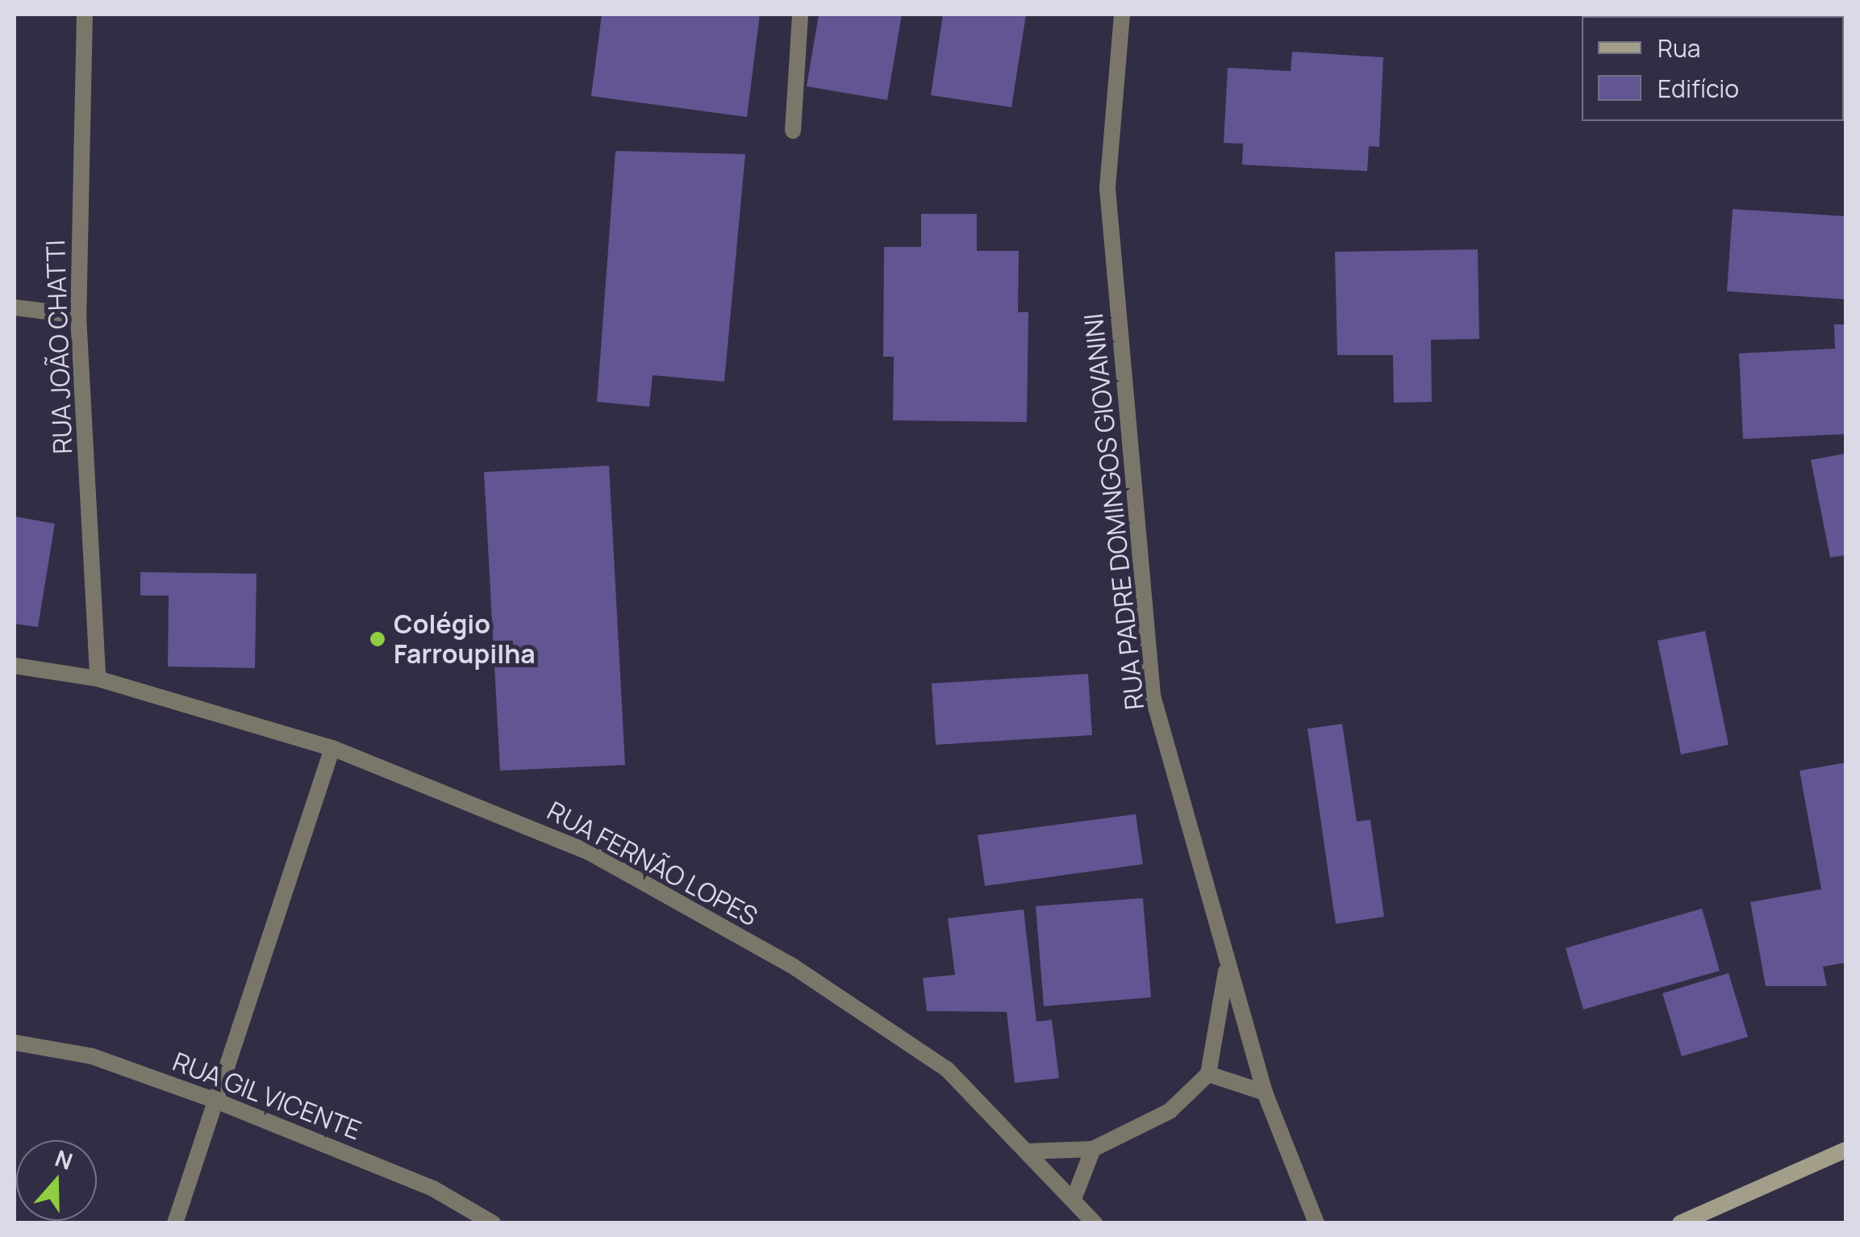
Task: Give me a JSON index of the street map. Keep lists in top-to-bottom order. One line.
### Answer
{"streets":{"street":["RUA JOÃO CHATTI","RUA PADRE DOMINGOS GIOVANINI","RUA FERNÃO LOPES","RUA GIL VICENTE"]},"crossings":[["RUA JOÃO CHATTI","RUA FERNÃO LOPES"]],"places":["Colégio Farroupilha"],"legend":["Rua","Edifício"],"north":"top"}
